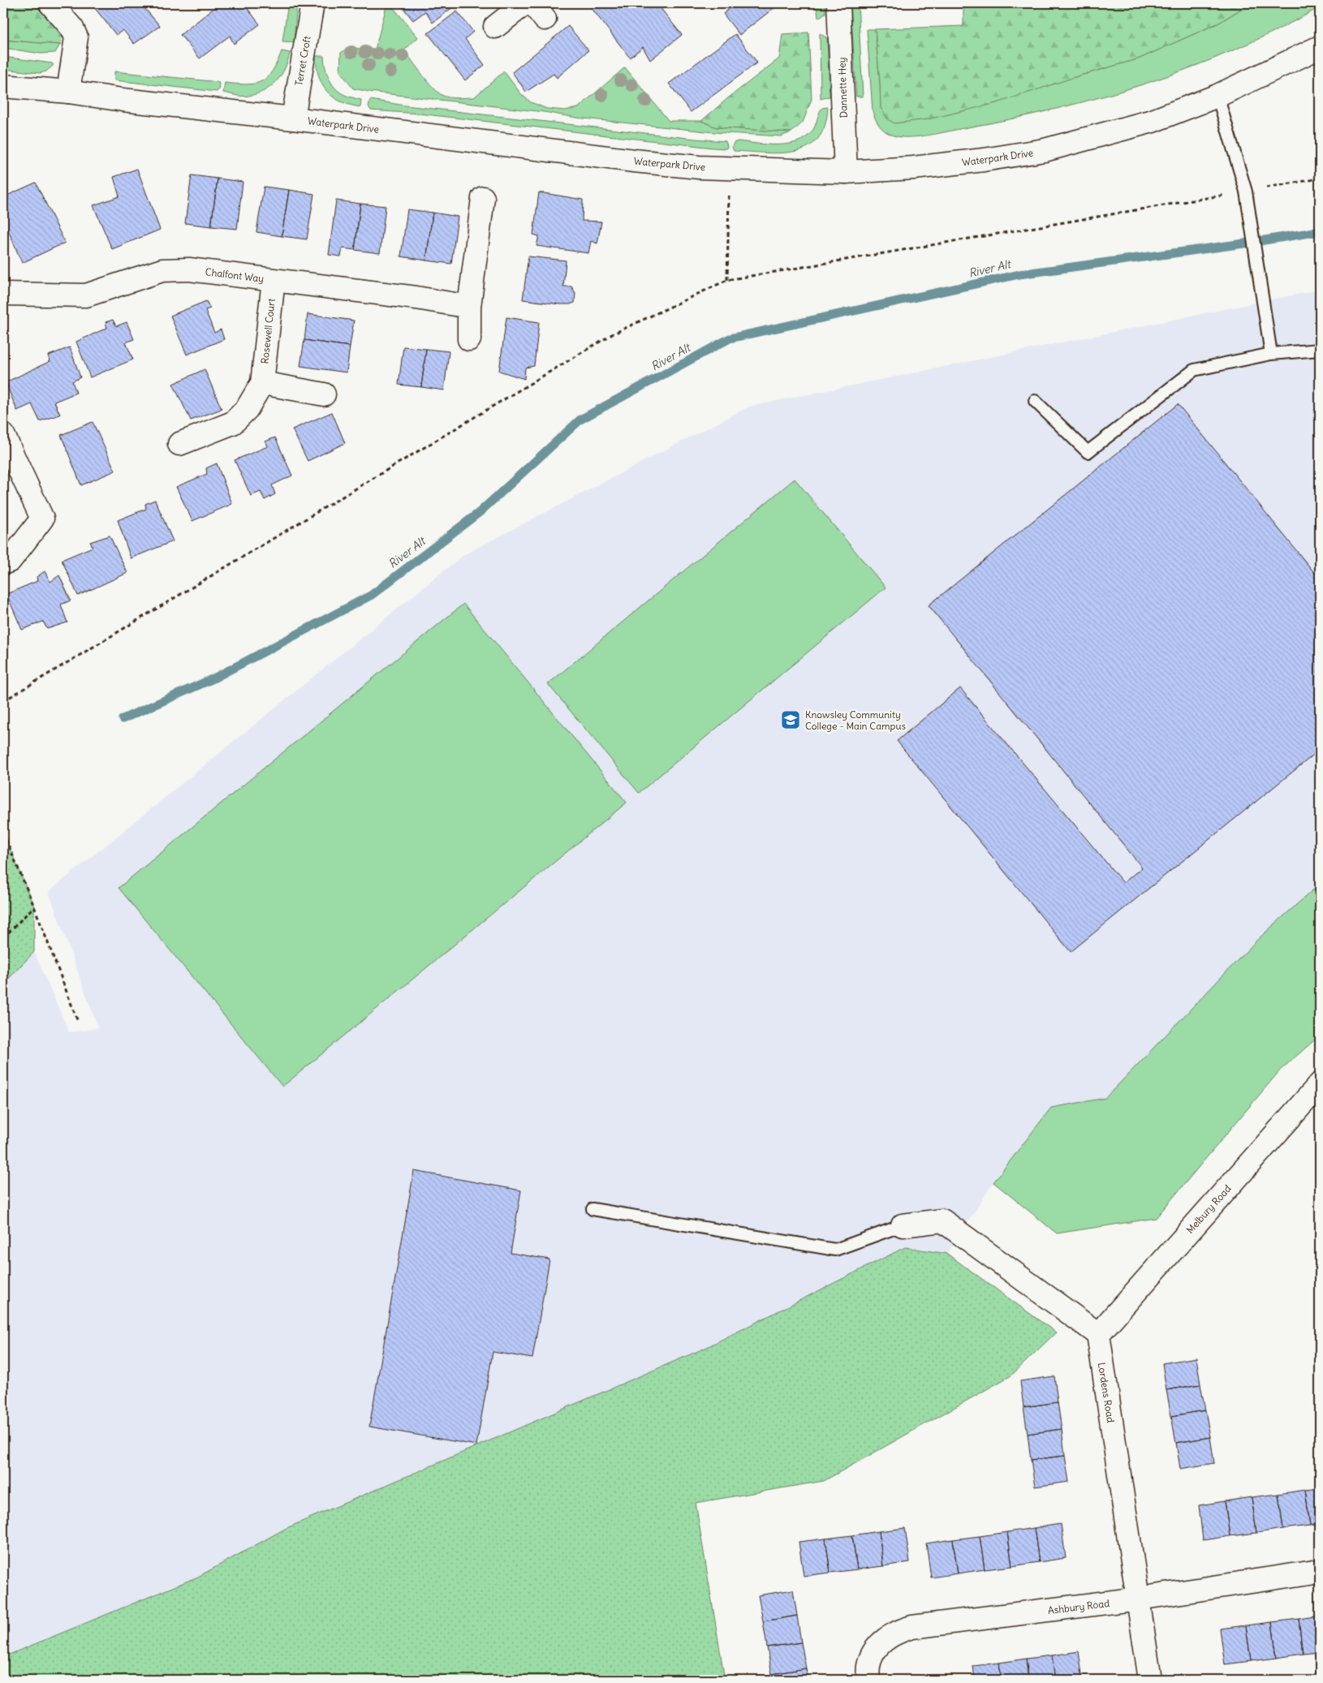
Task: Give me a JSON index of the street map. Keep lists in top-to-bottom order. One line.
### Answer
{"streets":{"street":["Terret Croft","Dannette Hey","Waterpark Drive","Chalfont Way","Rosewell Court","Melbury Road","Lordens Road","Ashbury Road"]},"crossings":[["Terret Croft","Waterpark Drive"],["Dannette Hey","Waterpark Drive"],["Chalfont Way","Rosewell Court"],["Melbury Road","Lordens Road"],["Lordens Road","Ashbury Road"]],"water":["River Alt"],"places":{"school or university":["Knowsley Community College - Main Campus"]}}
